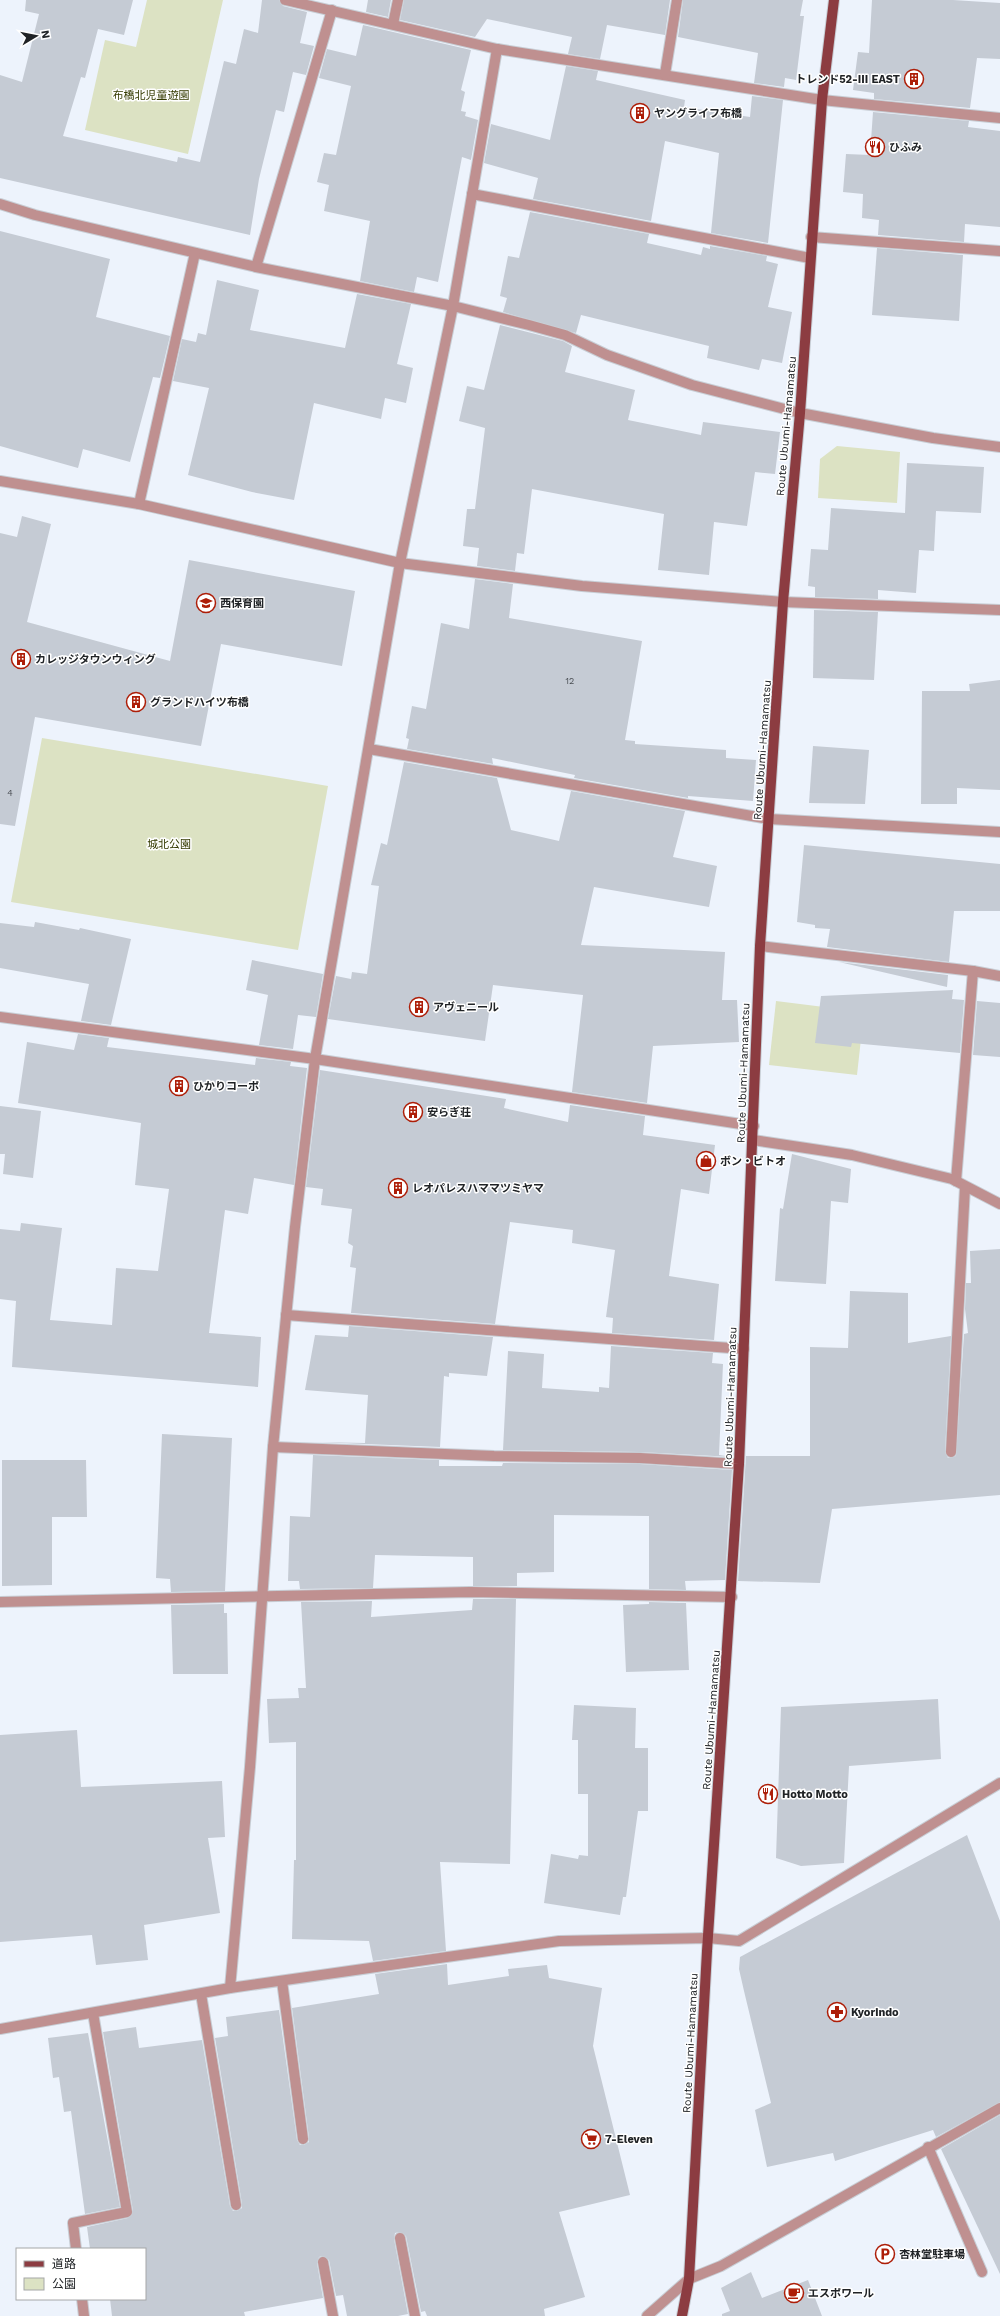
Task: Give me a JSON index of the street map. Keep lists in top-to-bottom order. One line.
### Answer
{"streets":{"main road":["Route Ubumi-Hamamatsu"]},"parks":["布橋北児童遊園","城北公園"],"places":{"building":["トレンド52-III EAST","ヤングライフ布橋","カレッジタウンウィング","グランドハイツ布橋","アヴェニール","ひかりコーポ","安らぎ荘","レオパレスハママツミヤマ"],"restaurant":["ひふみ","Hotto Motto"],"school or university":["西保育園"],"shop":["ボン・ビトオ"],"pharmacy":["Kyorindo"],"supermarket":["7-Eleven"],"parking":["杏林堂駐車場"],"cafe":["エスポワール"]},"house_numbers":["12","4"],"legend":["道路","公園"],"north":"right"}
